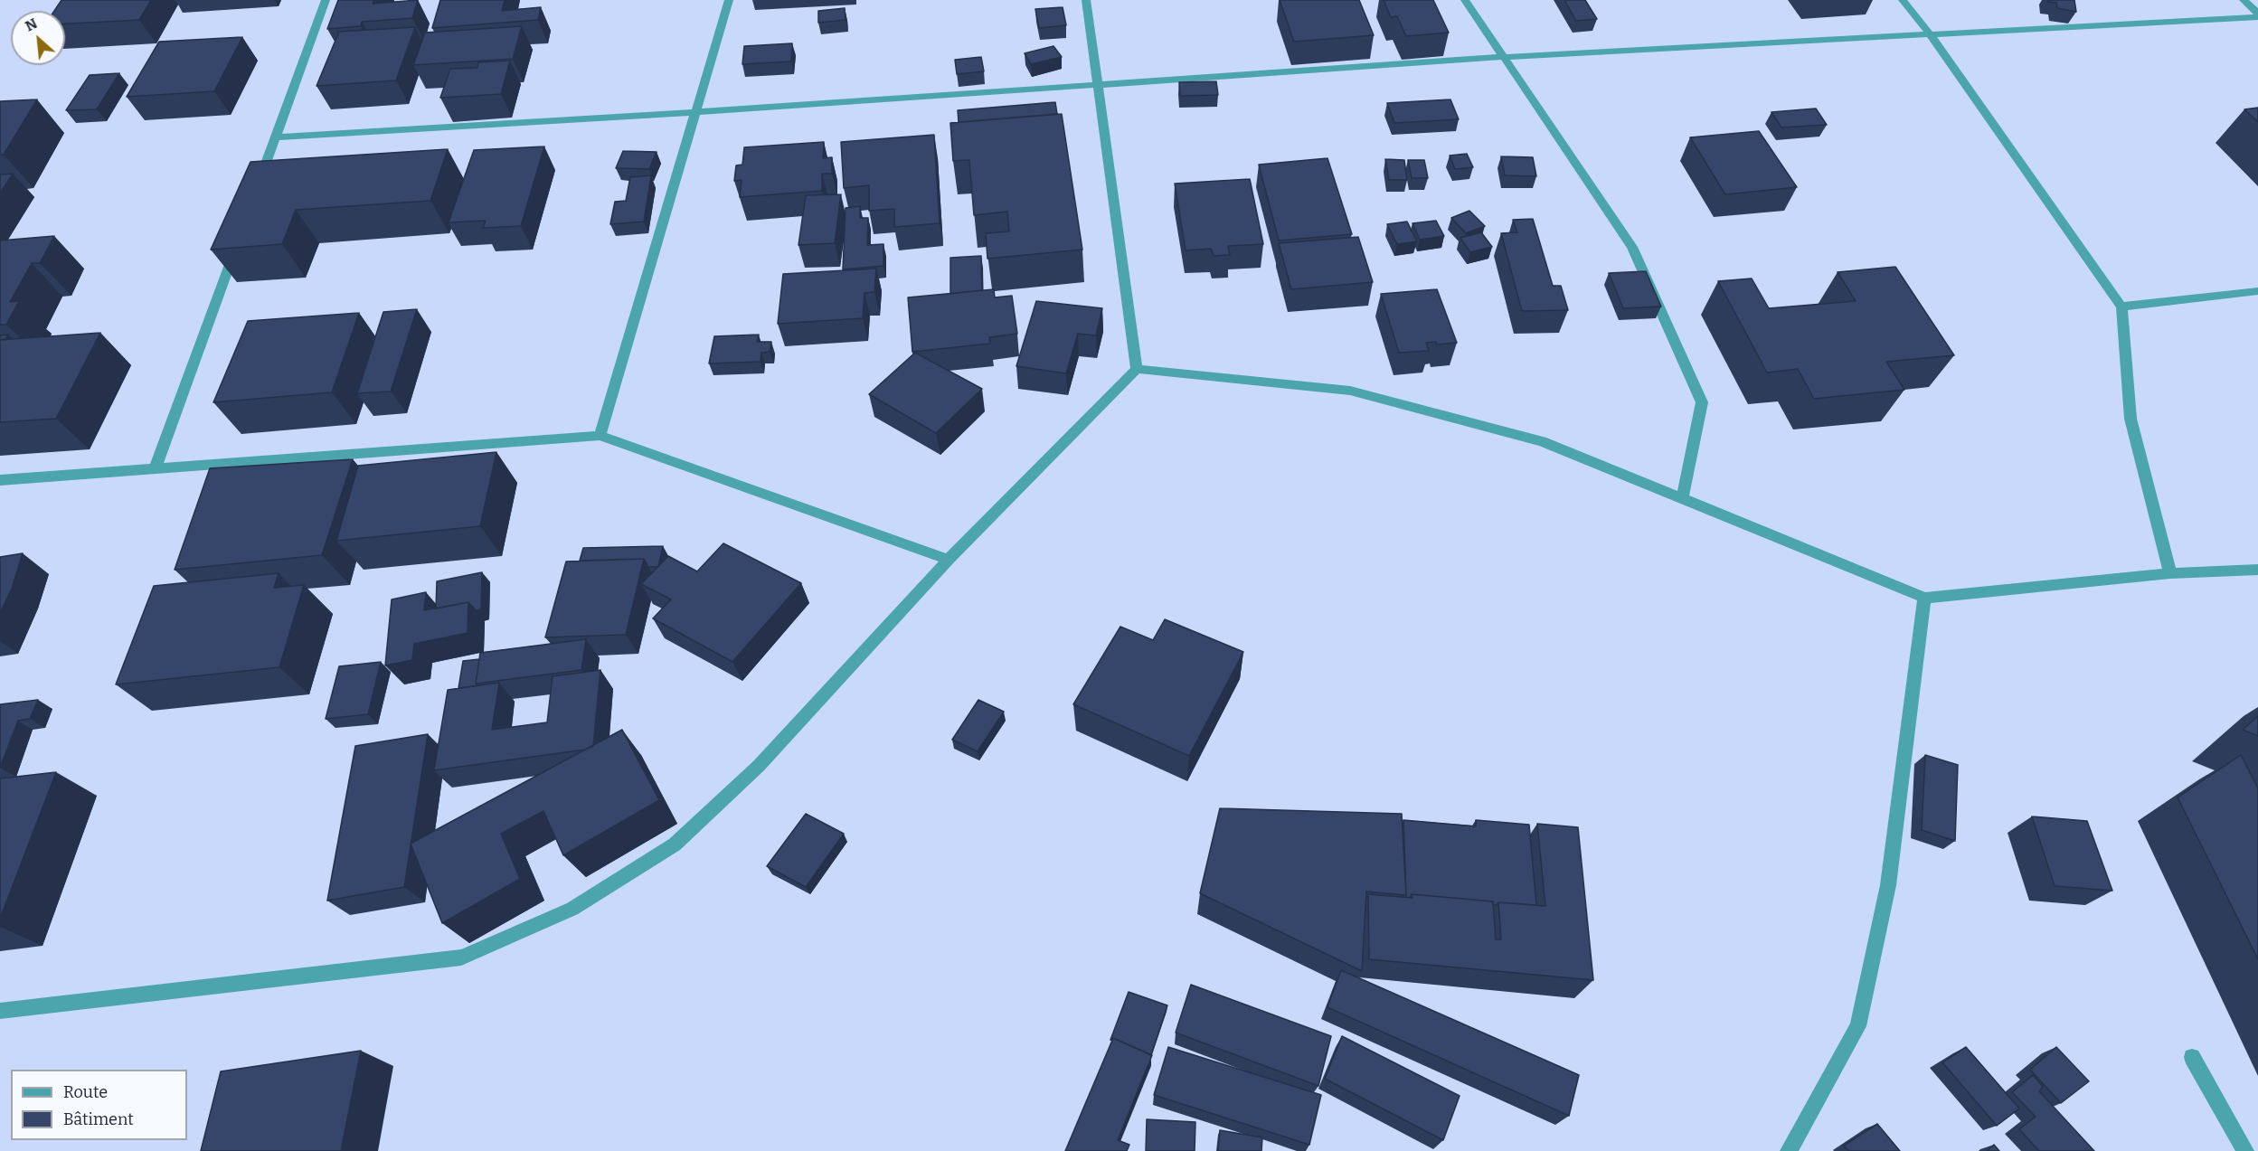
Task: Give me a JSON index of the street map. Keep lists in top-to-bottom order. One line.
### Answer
{"legend":["Route","Bâtiment"],"north":"top left"}
